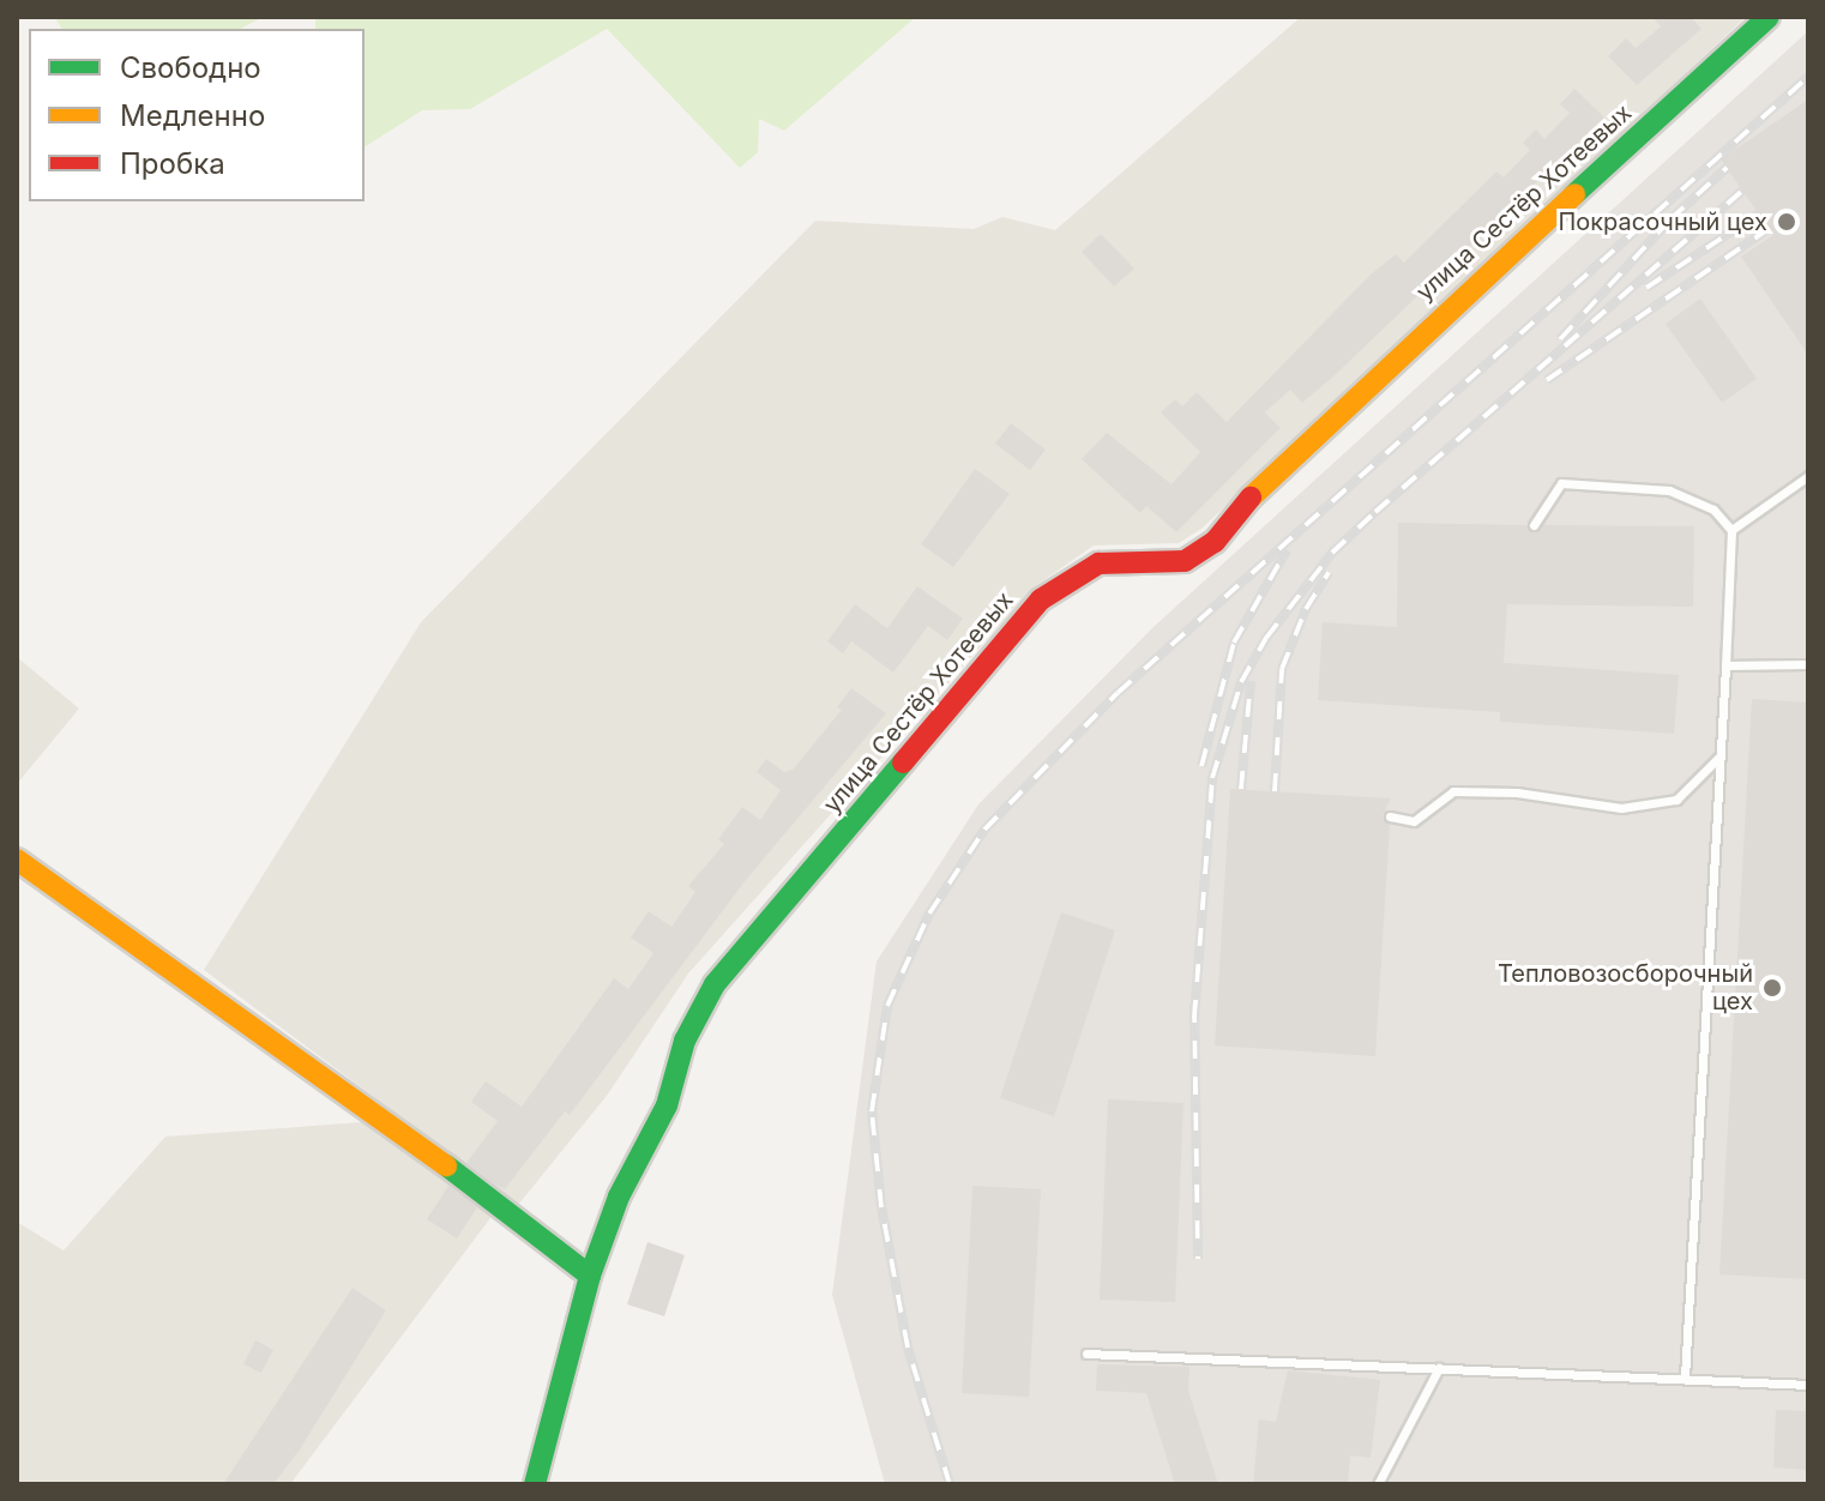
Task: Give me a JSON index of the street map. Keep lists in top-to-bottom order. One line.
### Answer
{"streets":{"street":["улица Сестёр Хотеевых"]},"places":["Покрасочный цех","Тепловозосборочный цех"],"legend":["Свободно","Медленно","Пробка"]}
